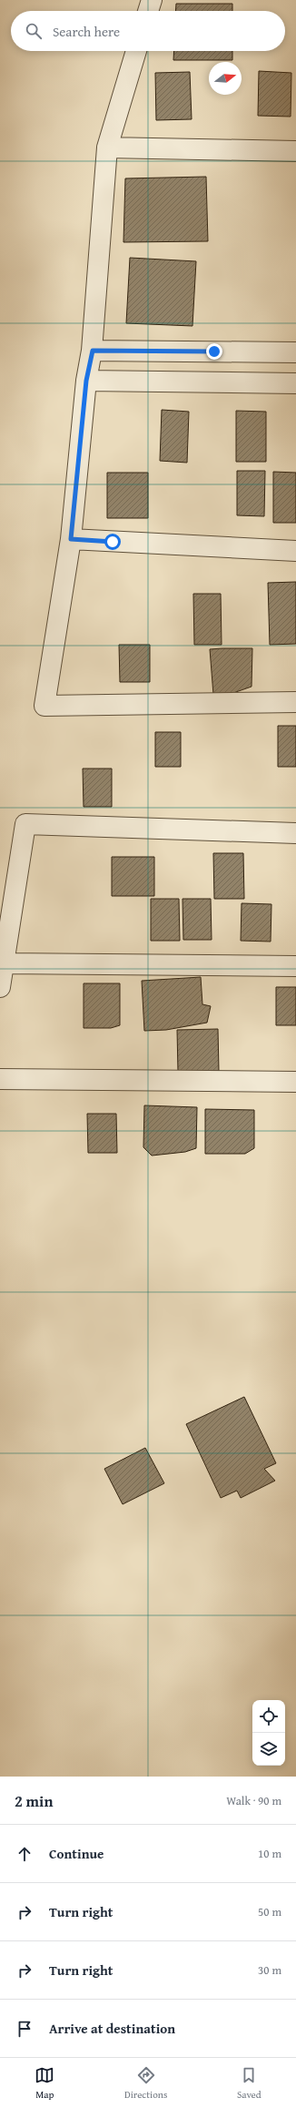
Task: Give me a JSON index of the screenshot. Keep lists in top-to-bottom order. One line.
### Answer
{"north":"right","page":{"search":"Search here","heading":["2 min","Walk · 90 m"],"list":[["Continue","10 m"],["Turn right","50 m"],["Turn right","30 m"],"Arrive at destination"],"nav":["Map","Directions","Saved"]}}
